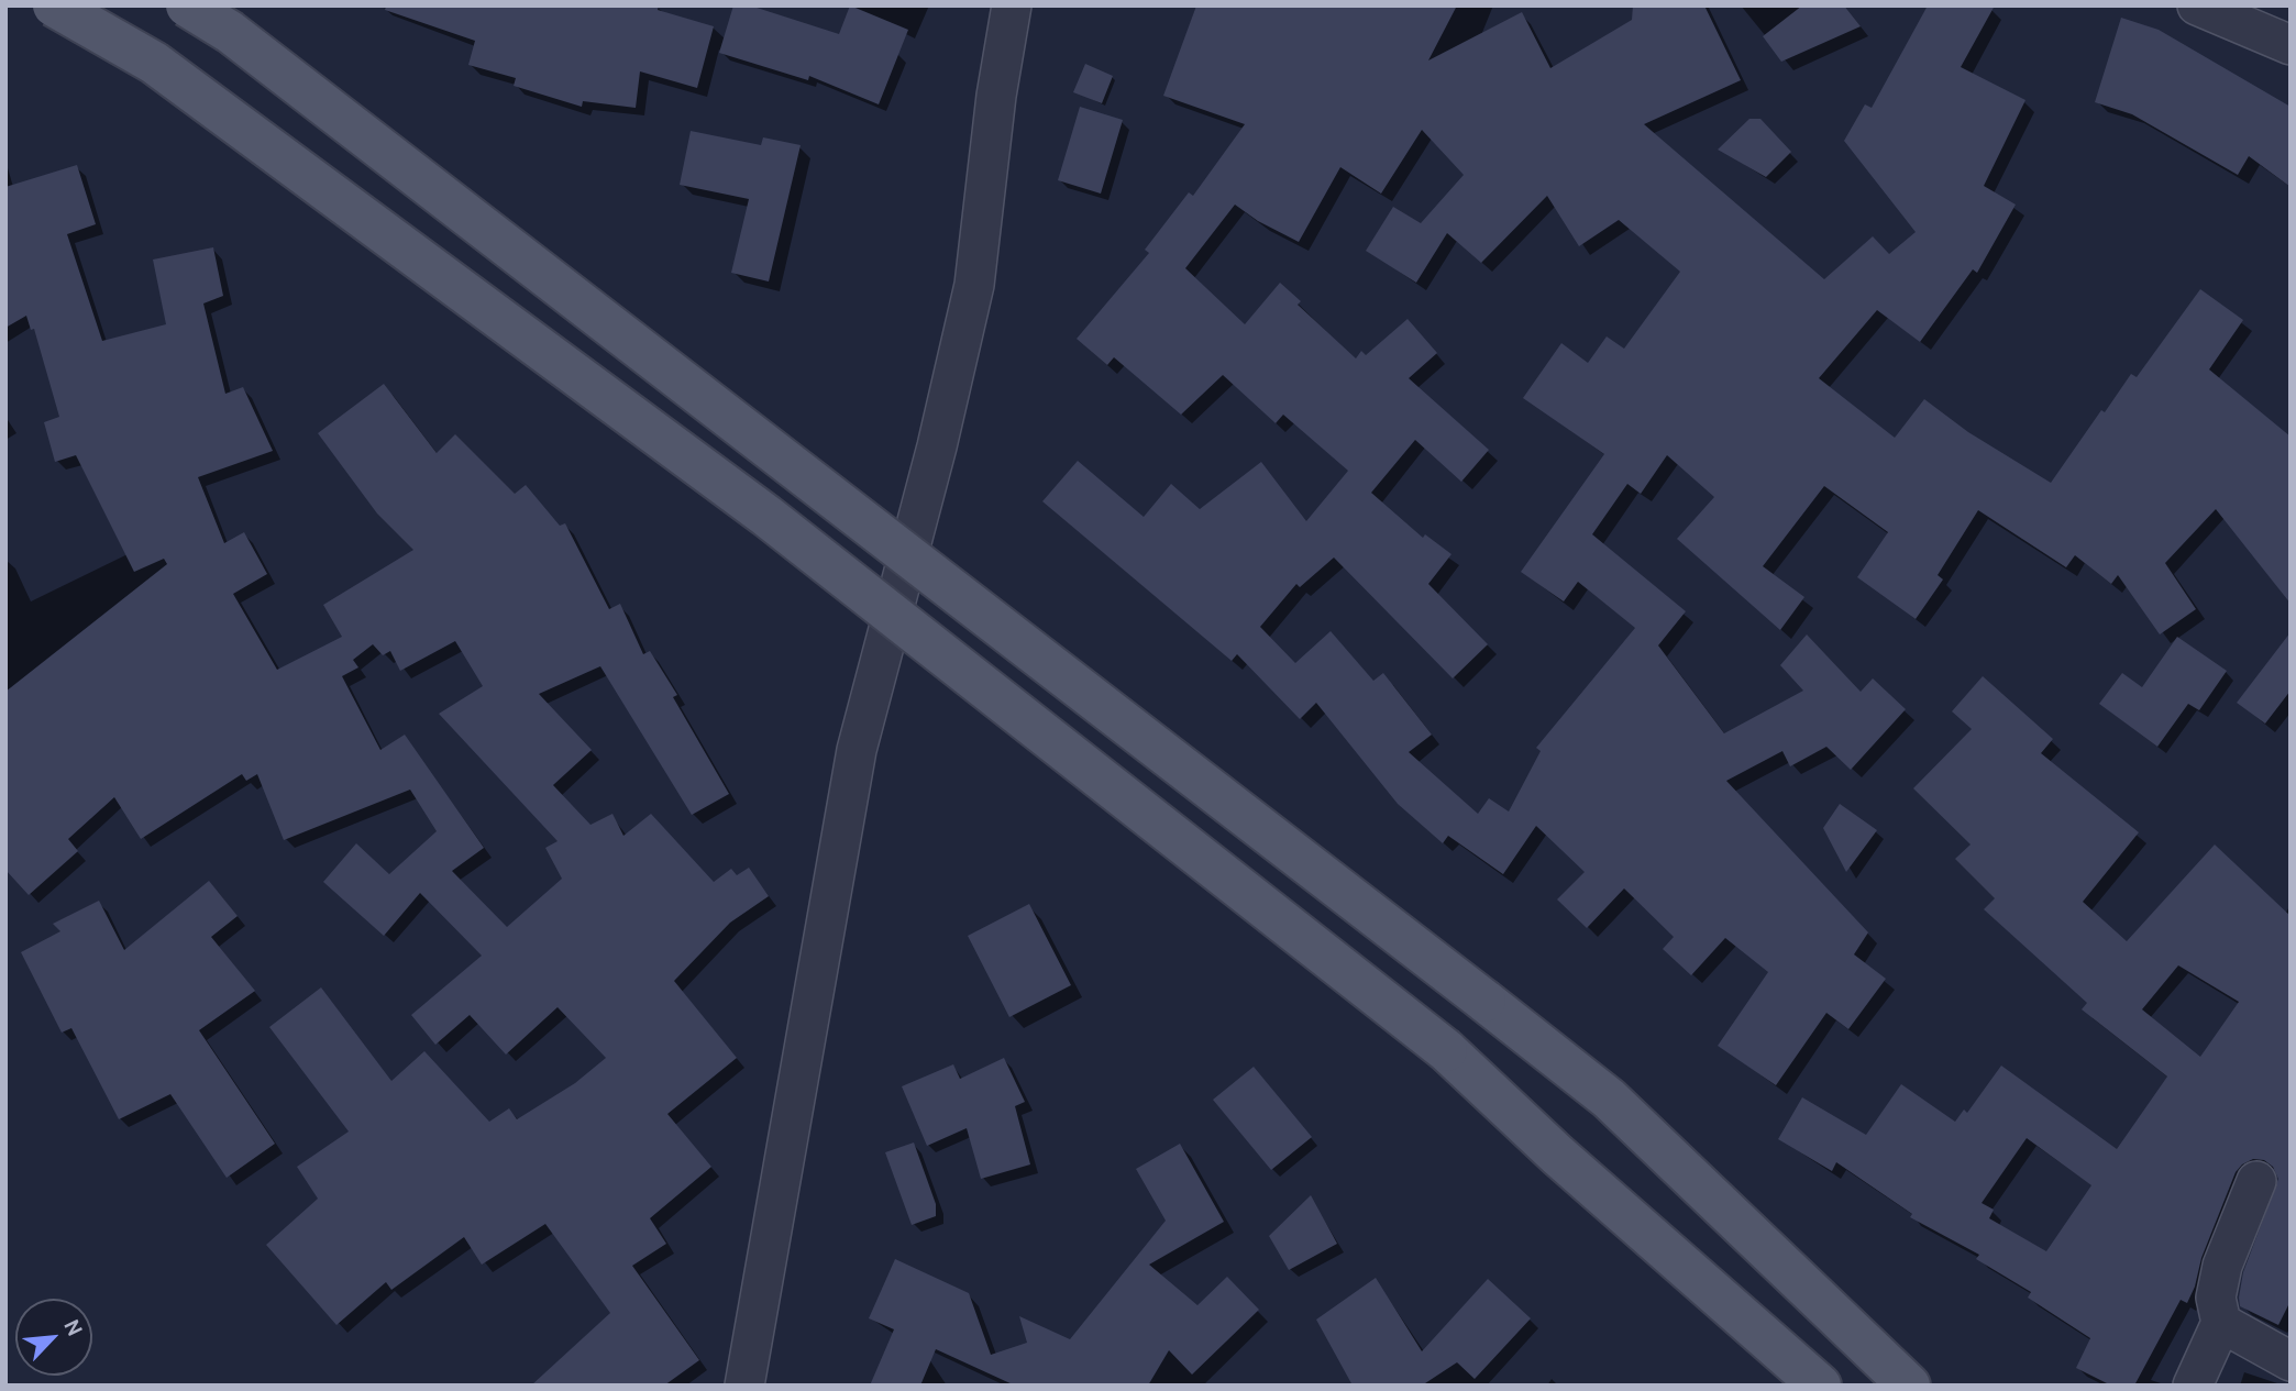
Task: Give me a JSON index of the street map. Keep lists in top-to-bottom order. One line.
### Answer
{"north":"top right"}
